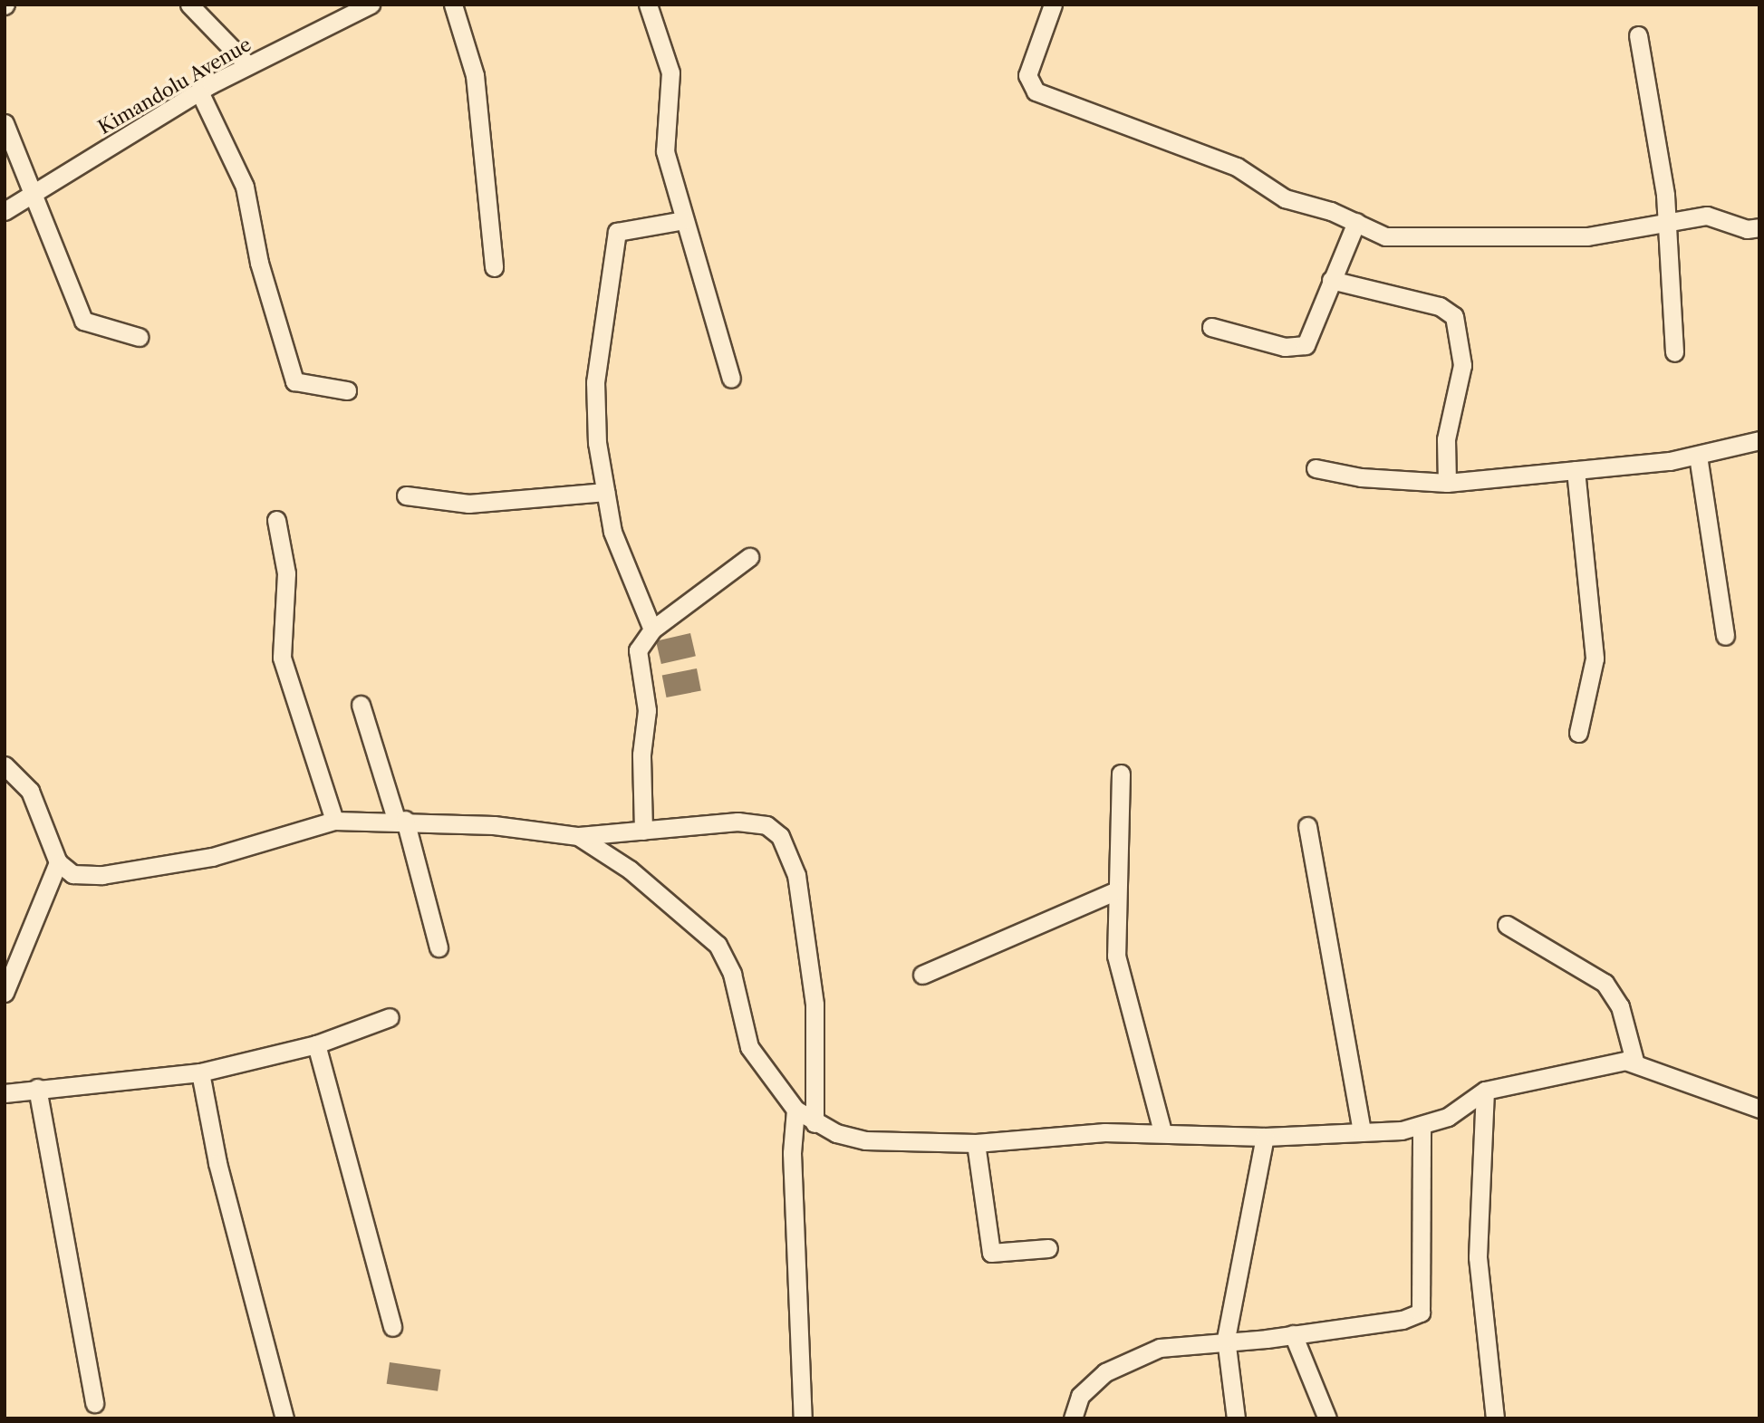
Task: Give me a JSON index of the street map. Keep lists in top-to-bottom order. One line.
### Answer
{"streets":{"street":["Kimandolu Avenue"]}}
